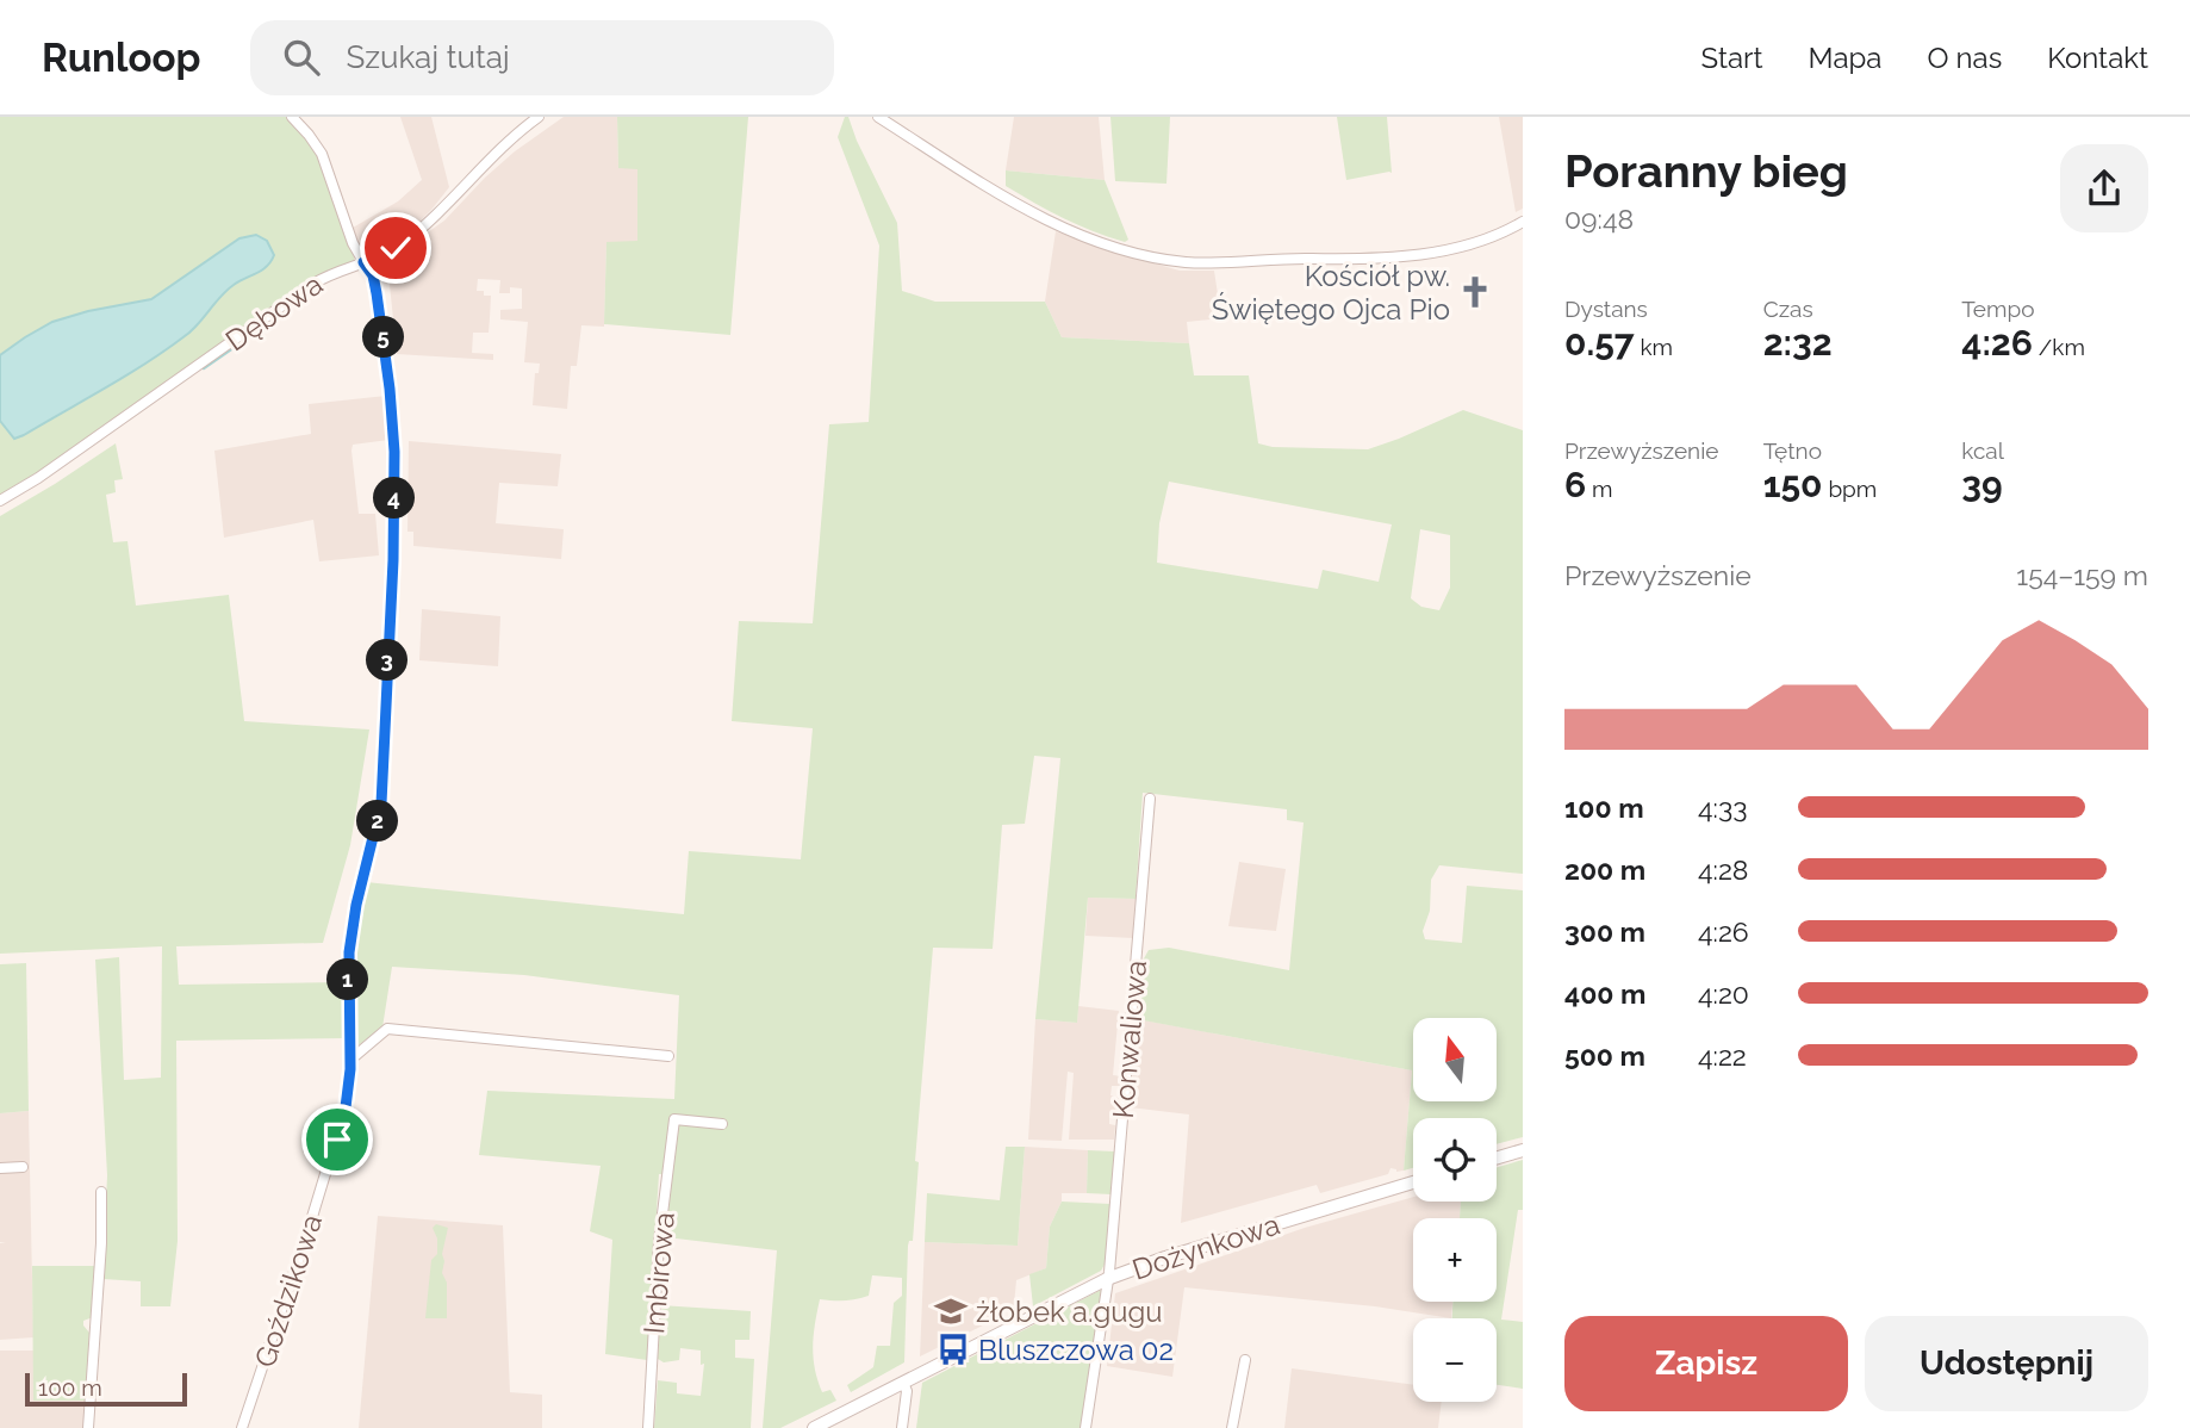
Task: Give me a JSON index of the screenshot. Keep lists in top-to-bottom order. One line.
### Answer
{"streets":{"street":["Dębowa","Konwaliowa","Dożynkowa","Imbirowa","Goździkowa"]},"crossings":[["Dębowa","Goździkowa"],["Konwaliowa","Dożynkowa"]],"places":{"church":["Kościół pw. Świętego Ojca Pio"],"school or university":["żłobek a.gugu"],"bus stop":["Bluszczowa 02"]},"scale_bar":"100 m","north":"top","page":{"header":"Runloop","search":"Szukaj tutaj","nav":["Start","Mapa","O nas","Kontakt"],"heading":["Poranny bieg","09:48"],"stats":[["Dystans","0.57 km"],["Czas","2:32"],["Tempo","4:26 /km"],["Przewyższenie","6 m"],["Tętno","150 bpm"],["kcal","39"]],"pins":["5","4","3","2","1"],"chart":["Przewyższenie","154–159 m"],"list":[{"name":"100 m","note":"4:33"},{"name":"200 m","note":"4:28"},{"name":"300 m","note":"4:26"},{"name":"400 m","note":"4:20"},{"name":"500 m","note":"4:22"}],"map_buttons":["+","−"],"buttons":["Zapisz","Udostępnij"],"scale":"100 m"}}
